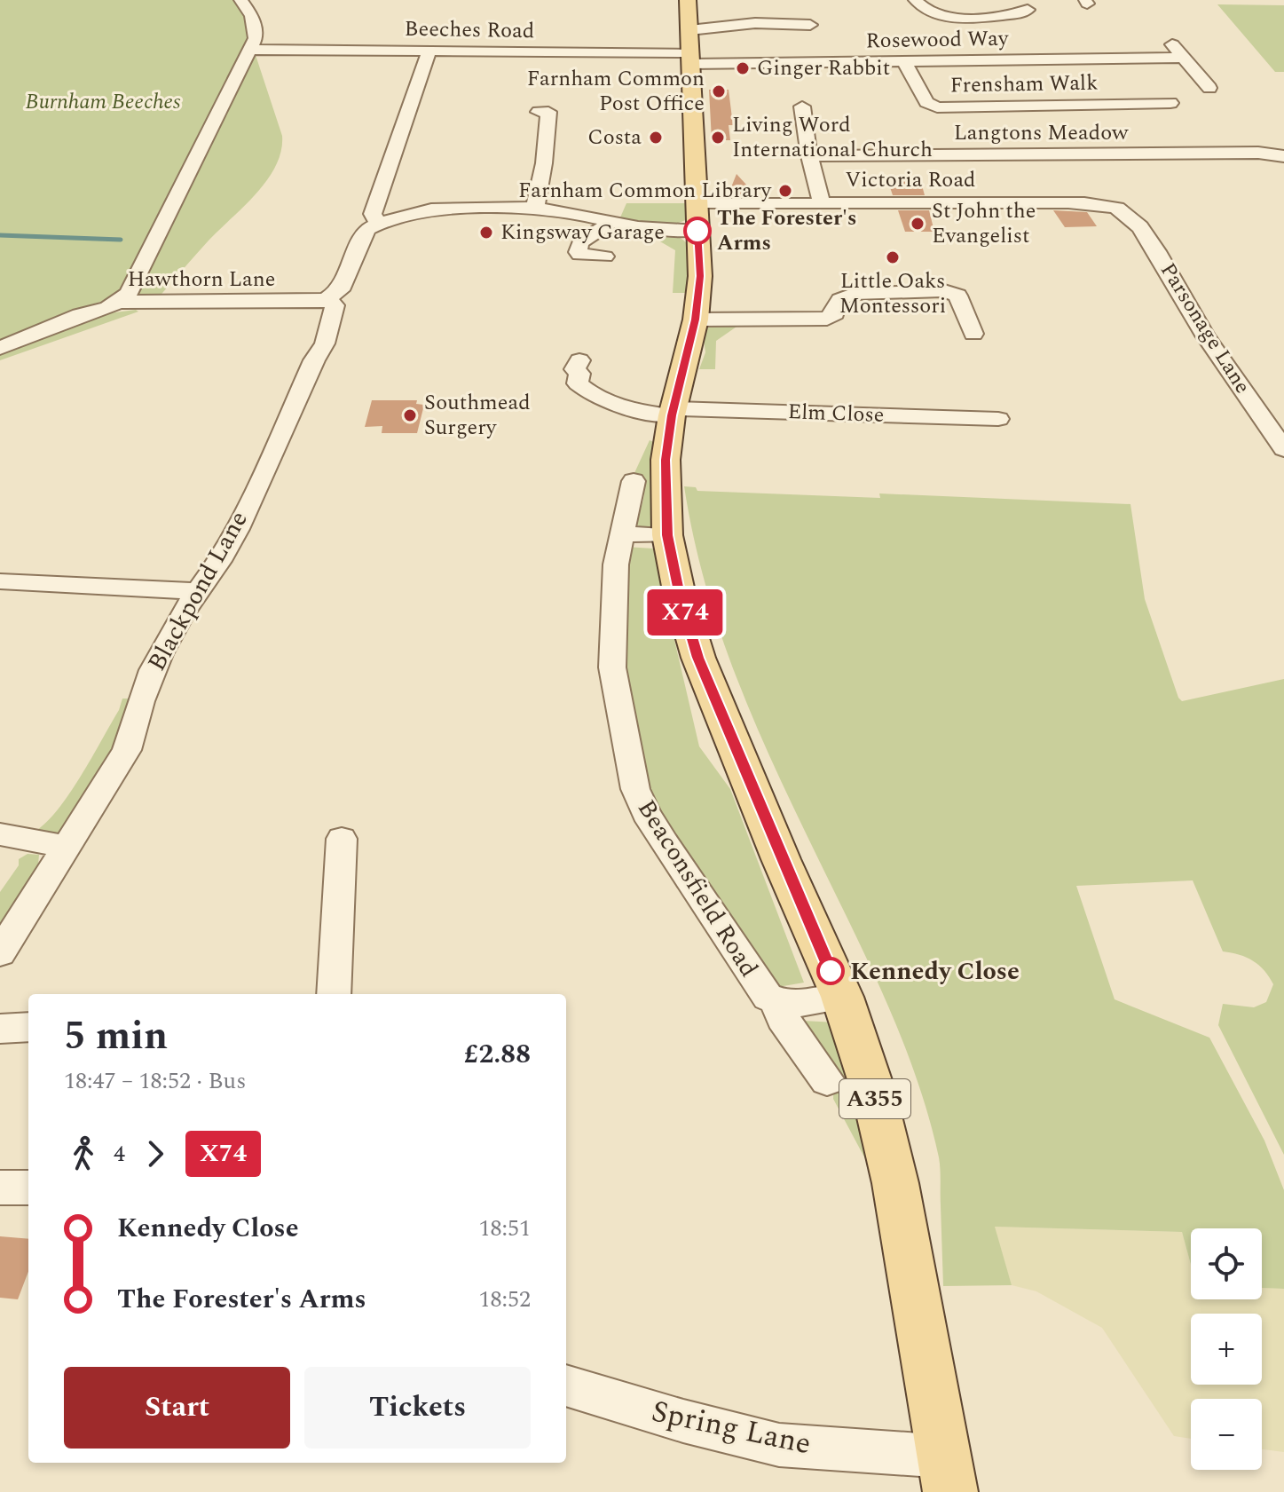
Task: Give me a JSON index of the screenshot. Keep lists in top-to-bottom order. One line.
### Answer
{"streets":{"main road":["A355"],"street":["Beeches Road","Rosewood Way","Frensham Walk","Langtons Meadow","Victoria Road","Hawthorn Lane","Parsonage Lane","Elm Close","Blackpond Lane","Beaconsfield Road","Spring Lane"]},"crossings":[["Beeches Road","Rosewood Way"],["Beeches Road","A355"],["Rosewood Way","Frensham Walk"],["Rosewood Way","A355"],["Victoria Road","Parsonage Lane"],["Victoria Road","A355"],["Hawthorn Lane","Blackpond Lane"],["Elm Close","A355"],["Beaconsfield Road","A355"],["A355","Spring Lane"]],"parks":["Burnham Beeches"],"places":["Ginger Rabbit","Farnham Common Post Office","Costa","Living Word International Church","Farnham Common Library","St John the Evangelist","The Forester's Arms","Kingsway Garage","Little Oaks Montessori","Southmead Surgery","Kennedy Close"],"lines":["bus line X74"],"page":{"on_map":"X74","heading":["5 min","18:47 – 18:52 · Bus","£2.88"],"legs":["4","X74"],"list":[{"name":"Kennedy Close","value":"18:51"},{"name":"The Forester's Arms","value":"18:52"}],"map_buttons":["+","−"],"buttons":["Start","Tickets"]}}
